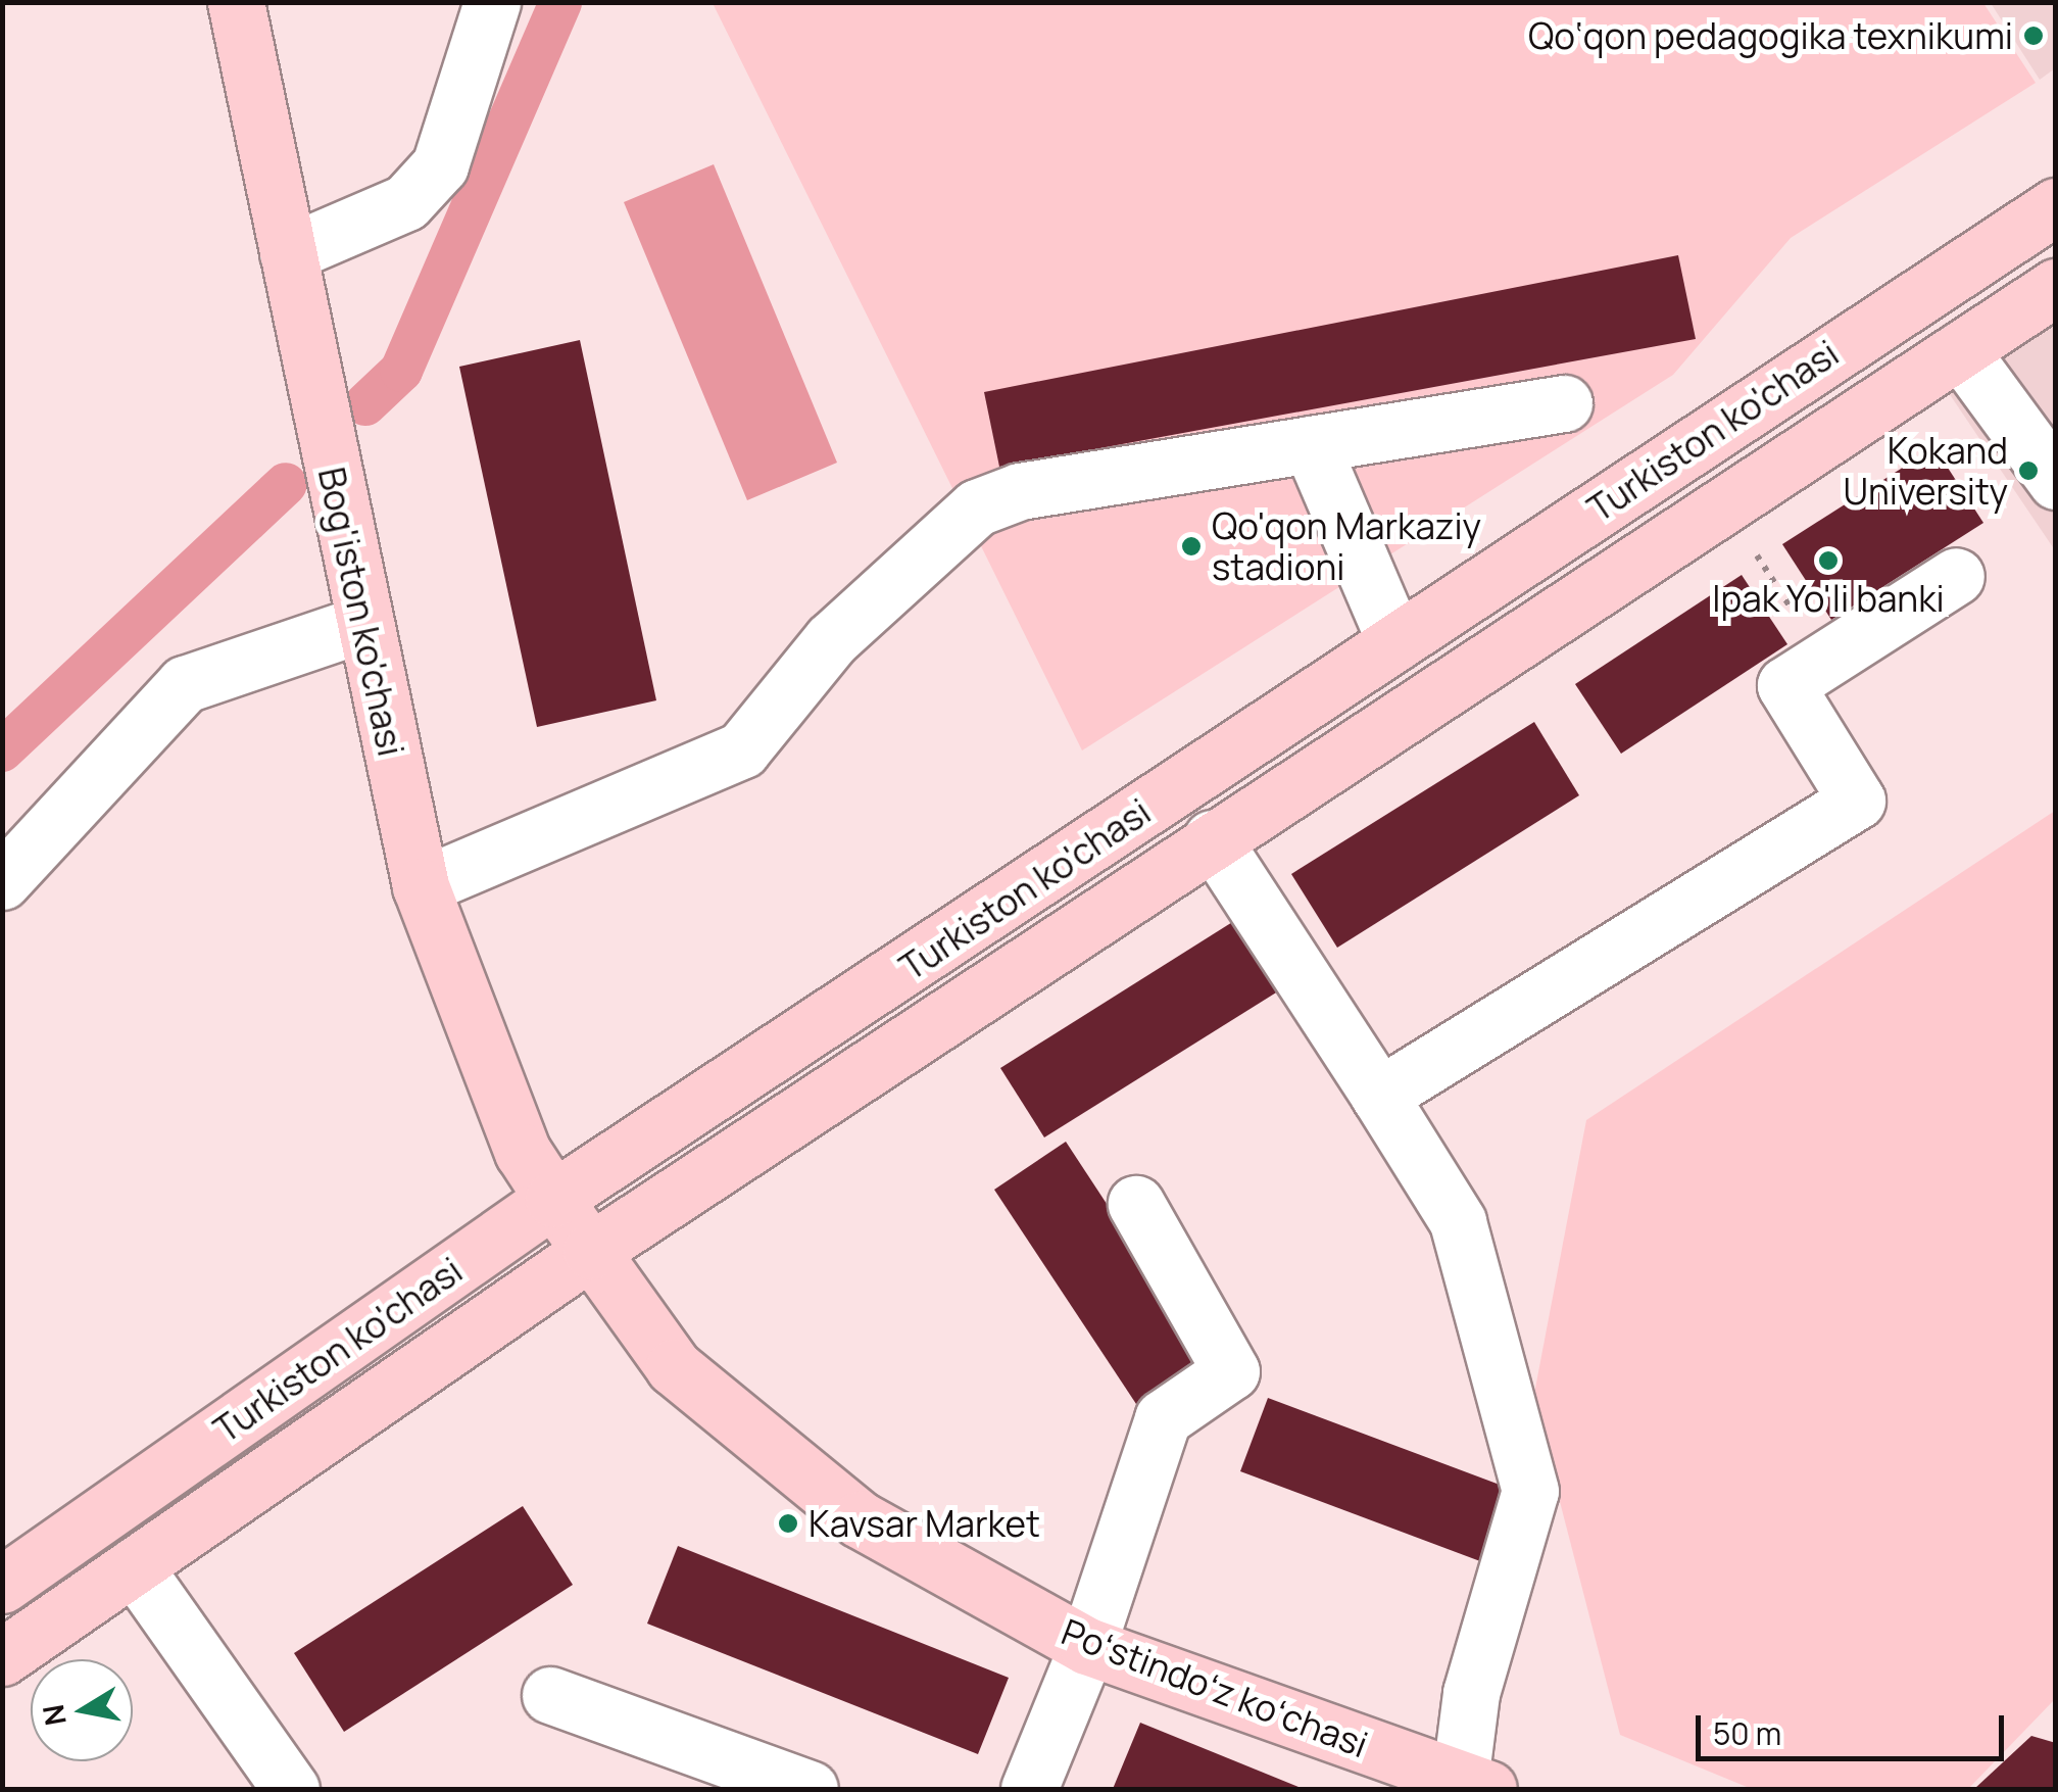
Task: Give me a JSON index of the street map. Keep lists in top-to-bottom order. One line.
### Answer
{"streets":{"main road":["Turkiston ko'chasi","Bog'iston ko'chasi","Poʻstindoʻz koʻchasi"]},"crossings":[["Turkiston ko'chasi","Bog'iston ko'chasi"],["Turkiston ko'chasi","Poʻstindoʻz koʻchasi"],["Bog'iston ko'chasi","Poʻstindoʻz koʻchasi"]],"places":["Qo‘qon pedagogika texnikumi","Kokand University","Qo'qon Markaziy stadioni","Ipak Yo'li banki","Kavsar Market"],"scale_bar":"50 m","north":"left"}
